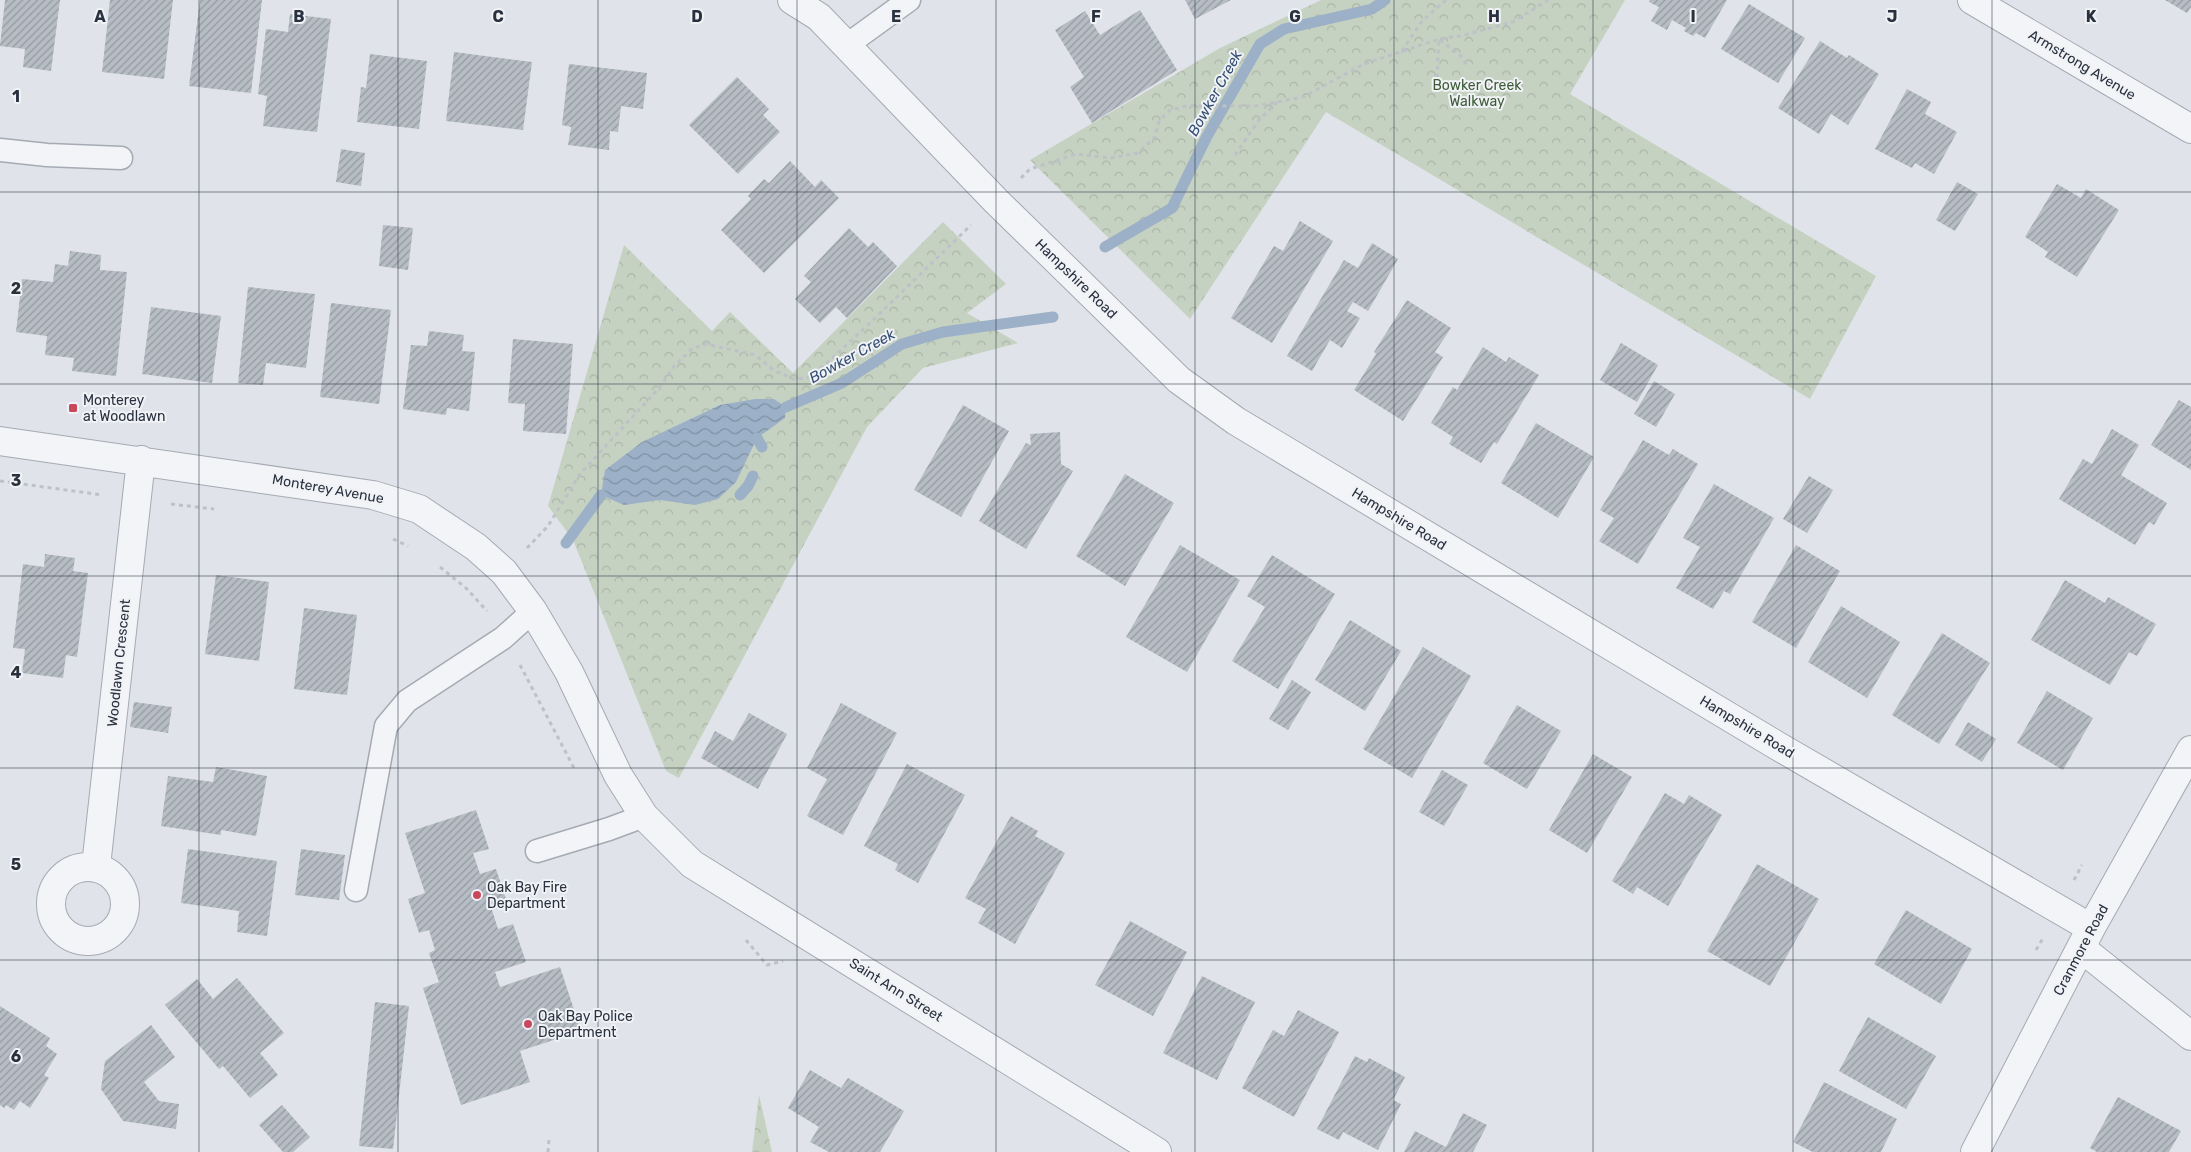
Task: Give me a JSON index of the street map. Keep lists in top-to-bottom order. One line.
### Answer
{"streets":{"street":["Armstrong Avenue","Hampshire Road","Monterey Avenue","Woodlawn Crescent","Cranmore Road","Saint Ann Street"]},"crossings":[["Hampshire Road","Cranmore Road"],["Monterey Avenue","Woodlawn Crescent"],["Monterey Avenue","Saint Ann Street"]],"water":["Bowker Creek"],"parks":["Bowker Creek Walkway"],"places":{"transit":["Monterey at Woodlawn"],"other":["Oak Bay Fire Department","Oak Bay Police Department"]},"grid":{"columns":["A","B","C","D","E","F","G","H","I","J","K"],"rows":["1","2","3","4","5","6"]}}
